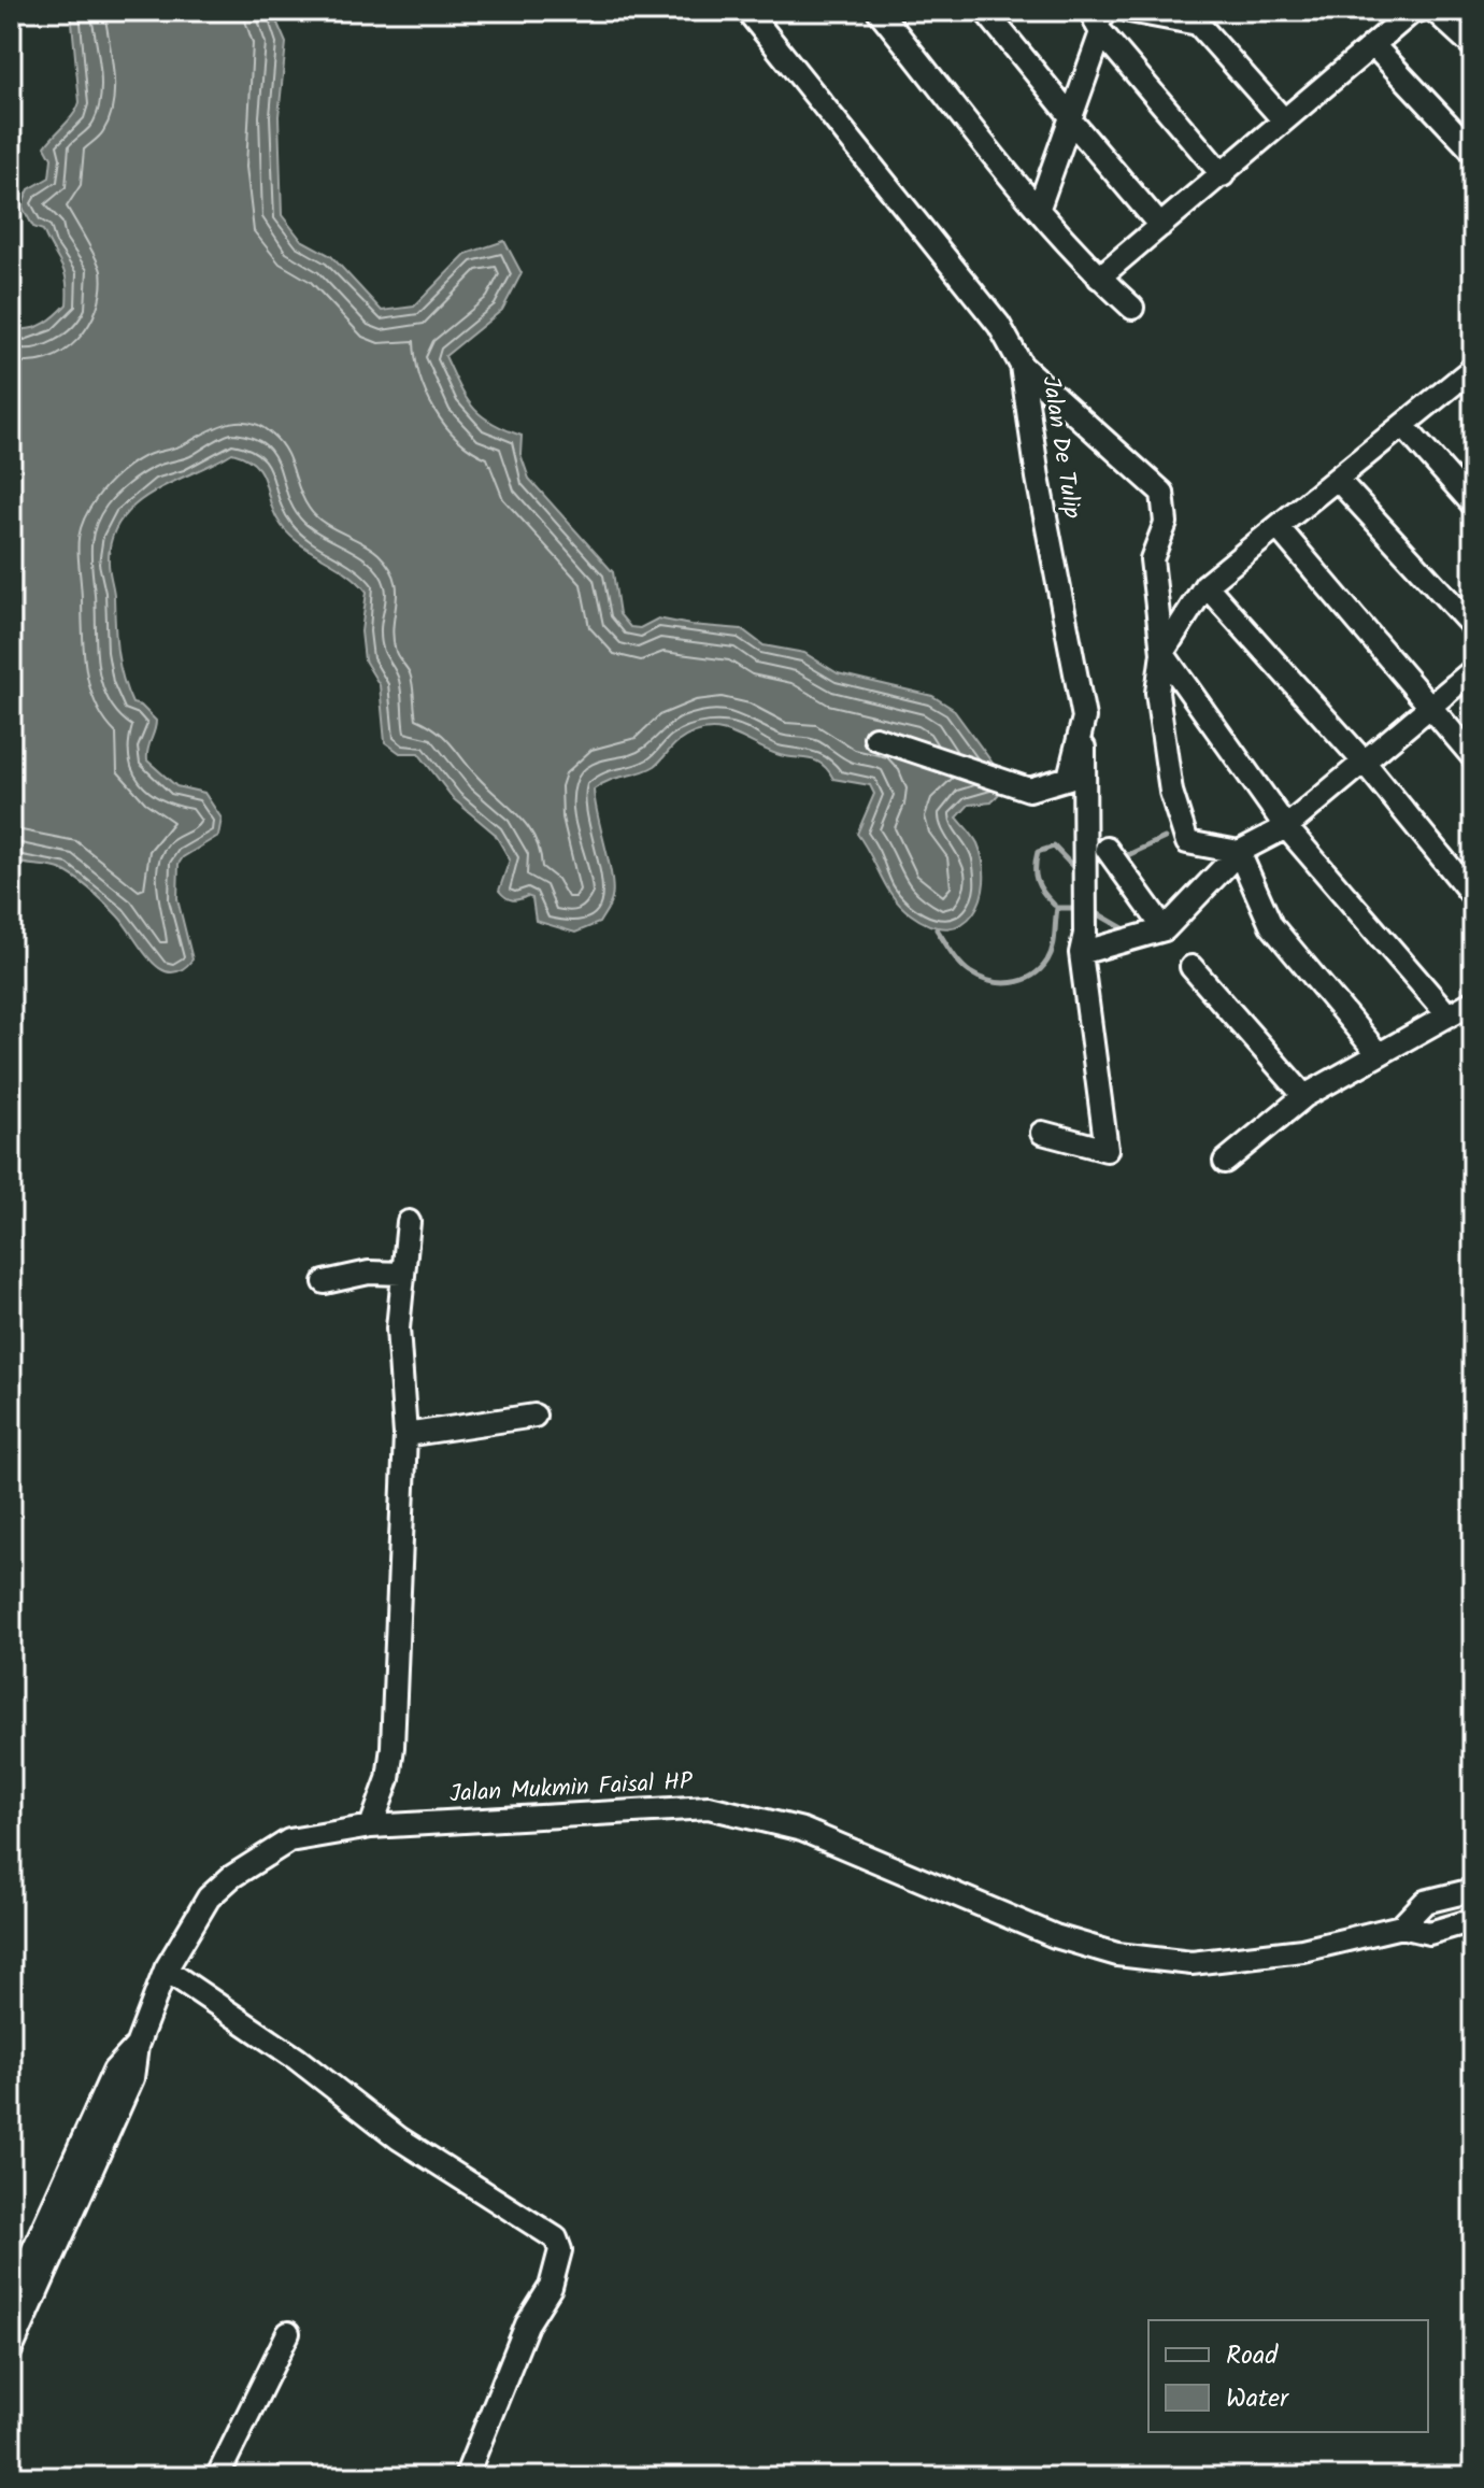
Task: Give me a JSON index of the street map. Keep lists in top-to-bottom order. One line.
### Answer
{"streets":{"street":["Jalan De Tulip","Jalan Mukmin Faisal HP"]},"legend":["Road","Water"]}
